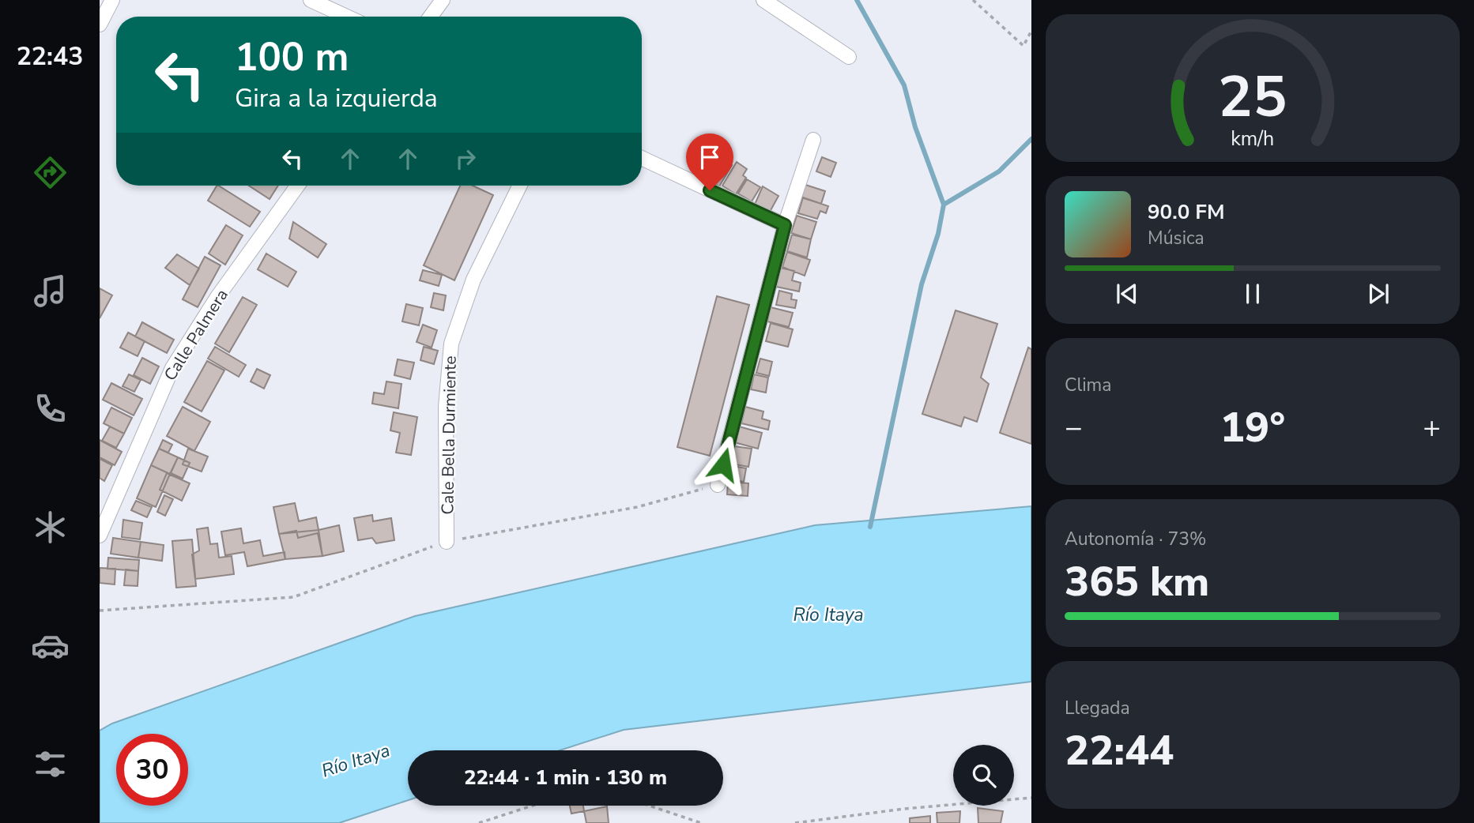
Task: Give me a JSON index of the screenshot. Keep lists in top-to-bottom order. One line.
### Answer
{"streets":{"street":["Calle Palmera","Cale Bella Durmiente"]},"water":["Río Itaya"],"page":{"tabs":"22:43","turn":["100 m","Gira a la izquierda"],"song":["90.0 FM","Música"],"tile":["Clima",["Autonomía · 73%","365 km"],["Llegada","22:44"]],"heat":["−","19°","+"],"limit":"30","trip":"22:44 · 1 min · 130 m","gauge":["25","km/h"]}}
